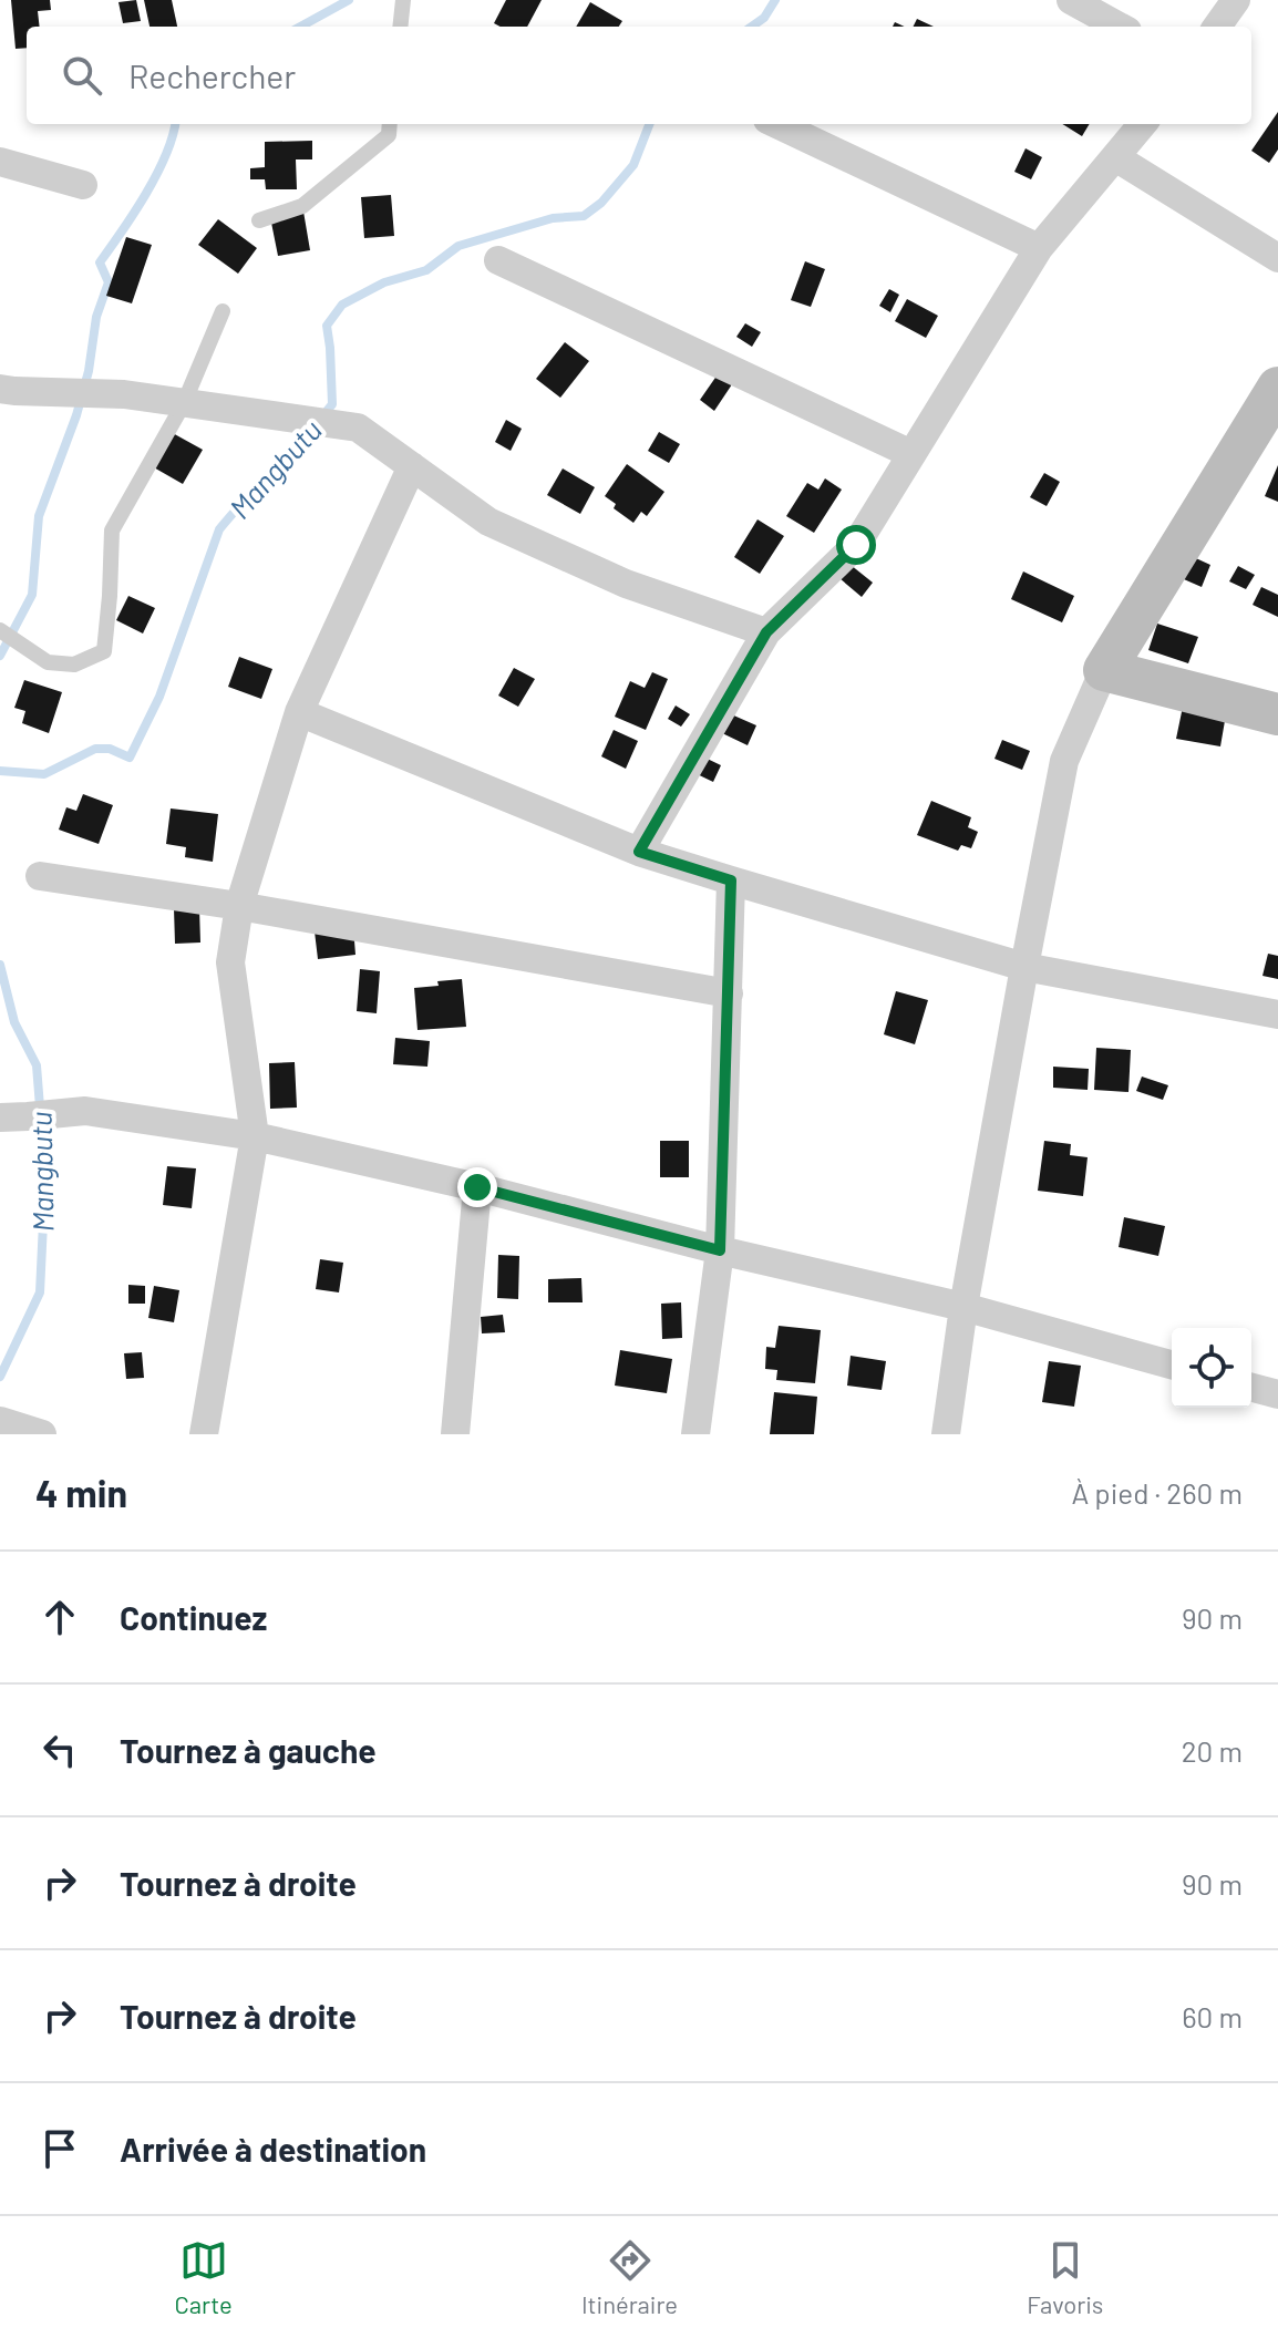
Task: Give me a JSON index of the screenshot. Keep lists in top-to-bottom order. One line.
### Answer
{"water":["Mangbutu"],"page":{"search":"Rechercher","heading":["4 min","À pied · 260 m"],"list":[["Continuez","90 m"],["Tournez à gauche","20 m"],["Tournez à droite","90 m"],["Tournez à droite","60 m"],"Arrivée à destination"],"nav":["Carte","Itinéraire","Favoris"]}}
